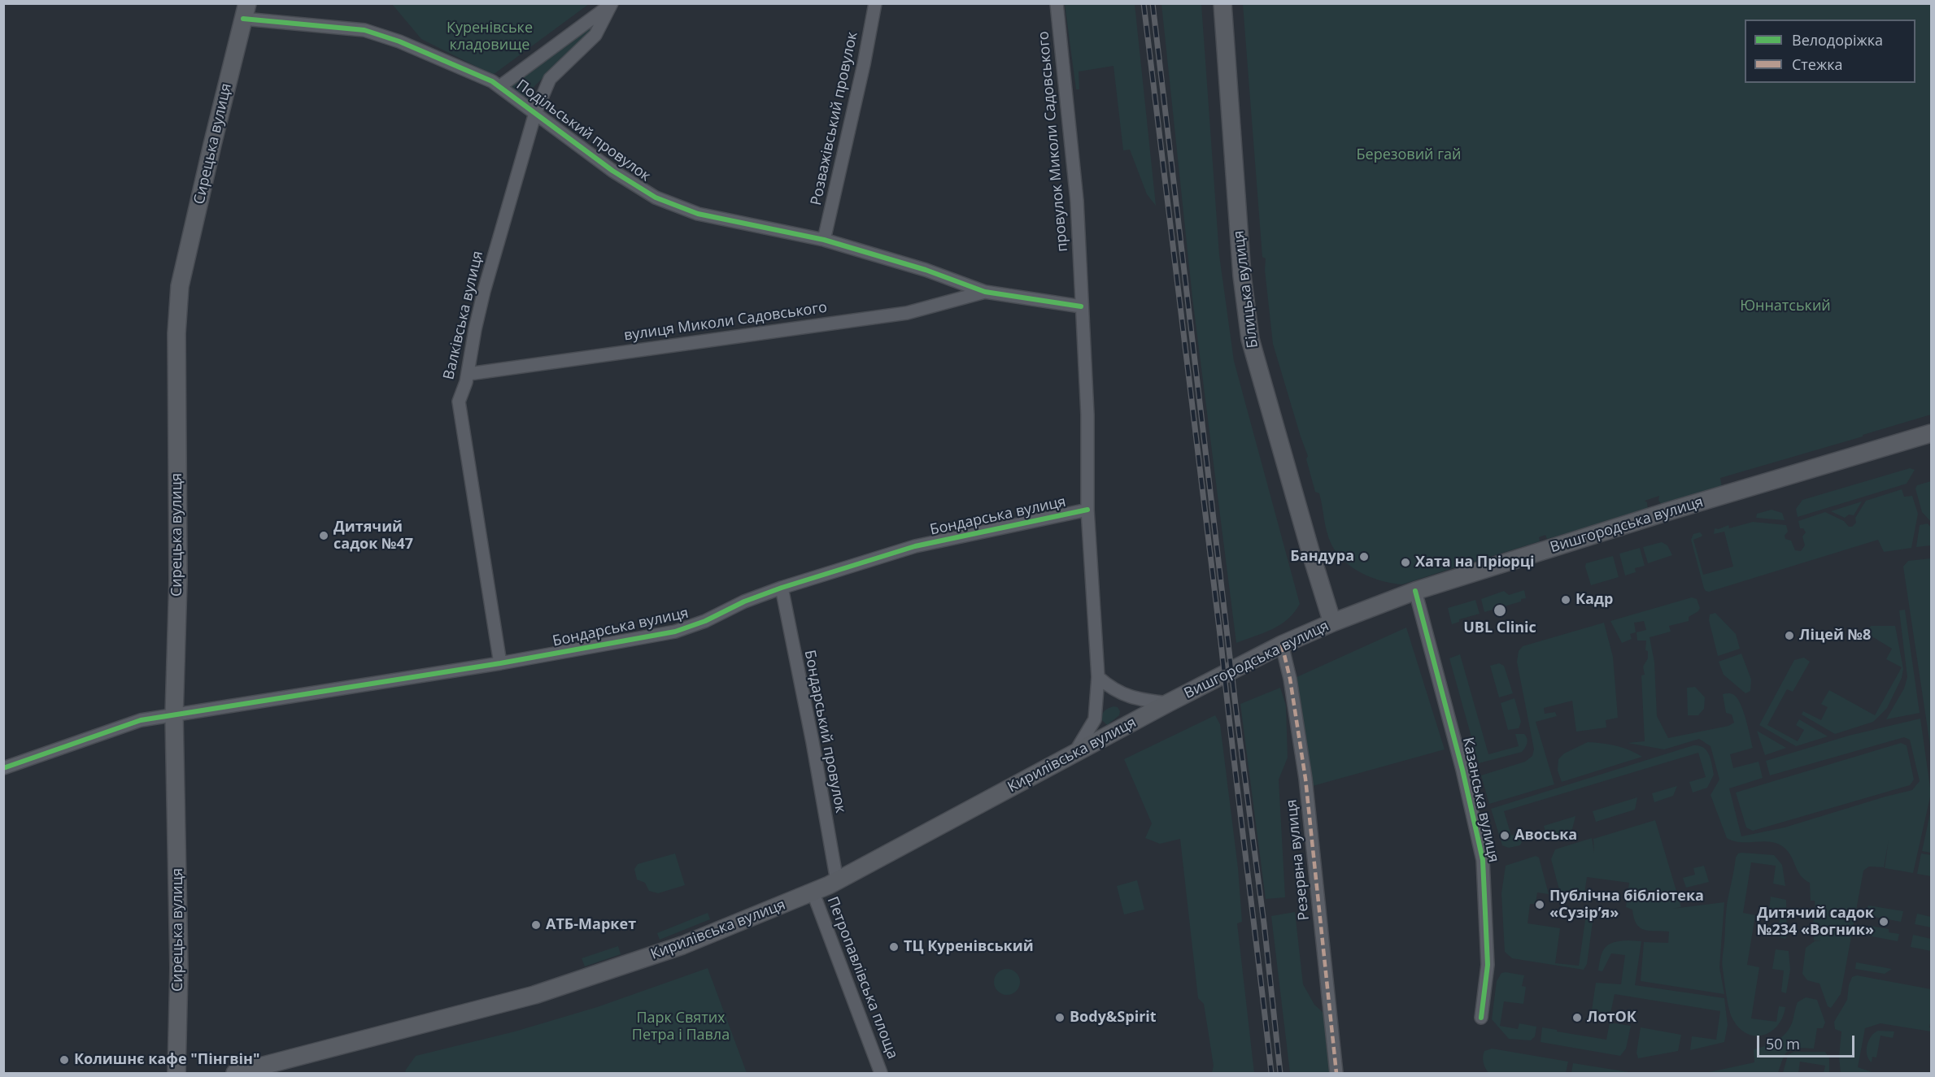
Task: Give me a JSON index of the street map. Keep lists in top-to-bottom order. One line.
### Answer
{"streets":{"main road":["Сирецька вулиця","Білицька вулиця","Вишгородська вулиця","Кирилівська вулиця"],"street":["Розважівський провулок","Подільський провулок","провулок Миколи Садовського","Валківська вулиця","вулиця Миколи Садовського","Бондарська вулиця","Бондарський провулок","Казанська вулиця","Резервна вулиця","Петропавлівська площа"]},"crossings":[["Розважівський провулок","Подільський провулок"],["Подільський провулок","провулок Миколи Садовського"],["Подільський провулок","Сирецька вулиця"],["Подільський провулок","Валківська вулиця"],["Подільський провулок","вулиця Миколи Садовського"],["Сирецька вулиця","Бондарська вулиця"],["Білицька вулиця","Вишгородська вулиця"],["Валківська вулиця","вулиця Миколи Садовського"],["Валківська вулиця","Бондарська вулиця"],["Бондарська вулиця","Бондарський провулок"],["Вишгородська вулиця","Кирилівська вулиця"],["Вишгородська вулиця","Казанська вулиця"],["Вишгородська вулиця","Резервна вулиця"],["Бондарський провулок","Кирилівська вулиця"],["Кирилівська вулиця","Петропавлівська площа"]],"parks":["Куренівське кладовище","Березовий гай","Юннатський","Парк Святих Петра і Павла"],"places":["Дитячий садок №47","Бандура","Хата на Пріорці","Кадр","UBL Clinic","Ліцей №8","Авоська","Публічна бібліотека «Сузір’я»","Дитячий садок №234 «Вогник»","АТБ-Маркет","ТЦ Куренівський","Body&Spirit","ЛотОК","Колишнє кафе \"Пінгвін\""],"legend":["Велодоріжка","Стежка"],"scale_bar":"50 m"}
